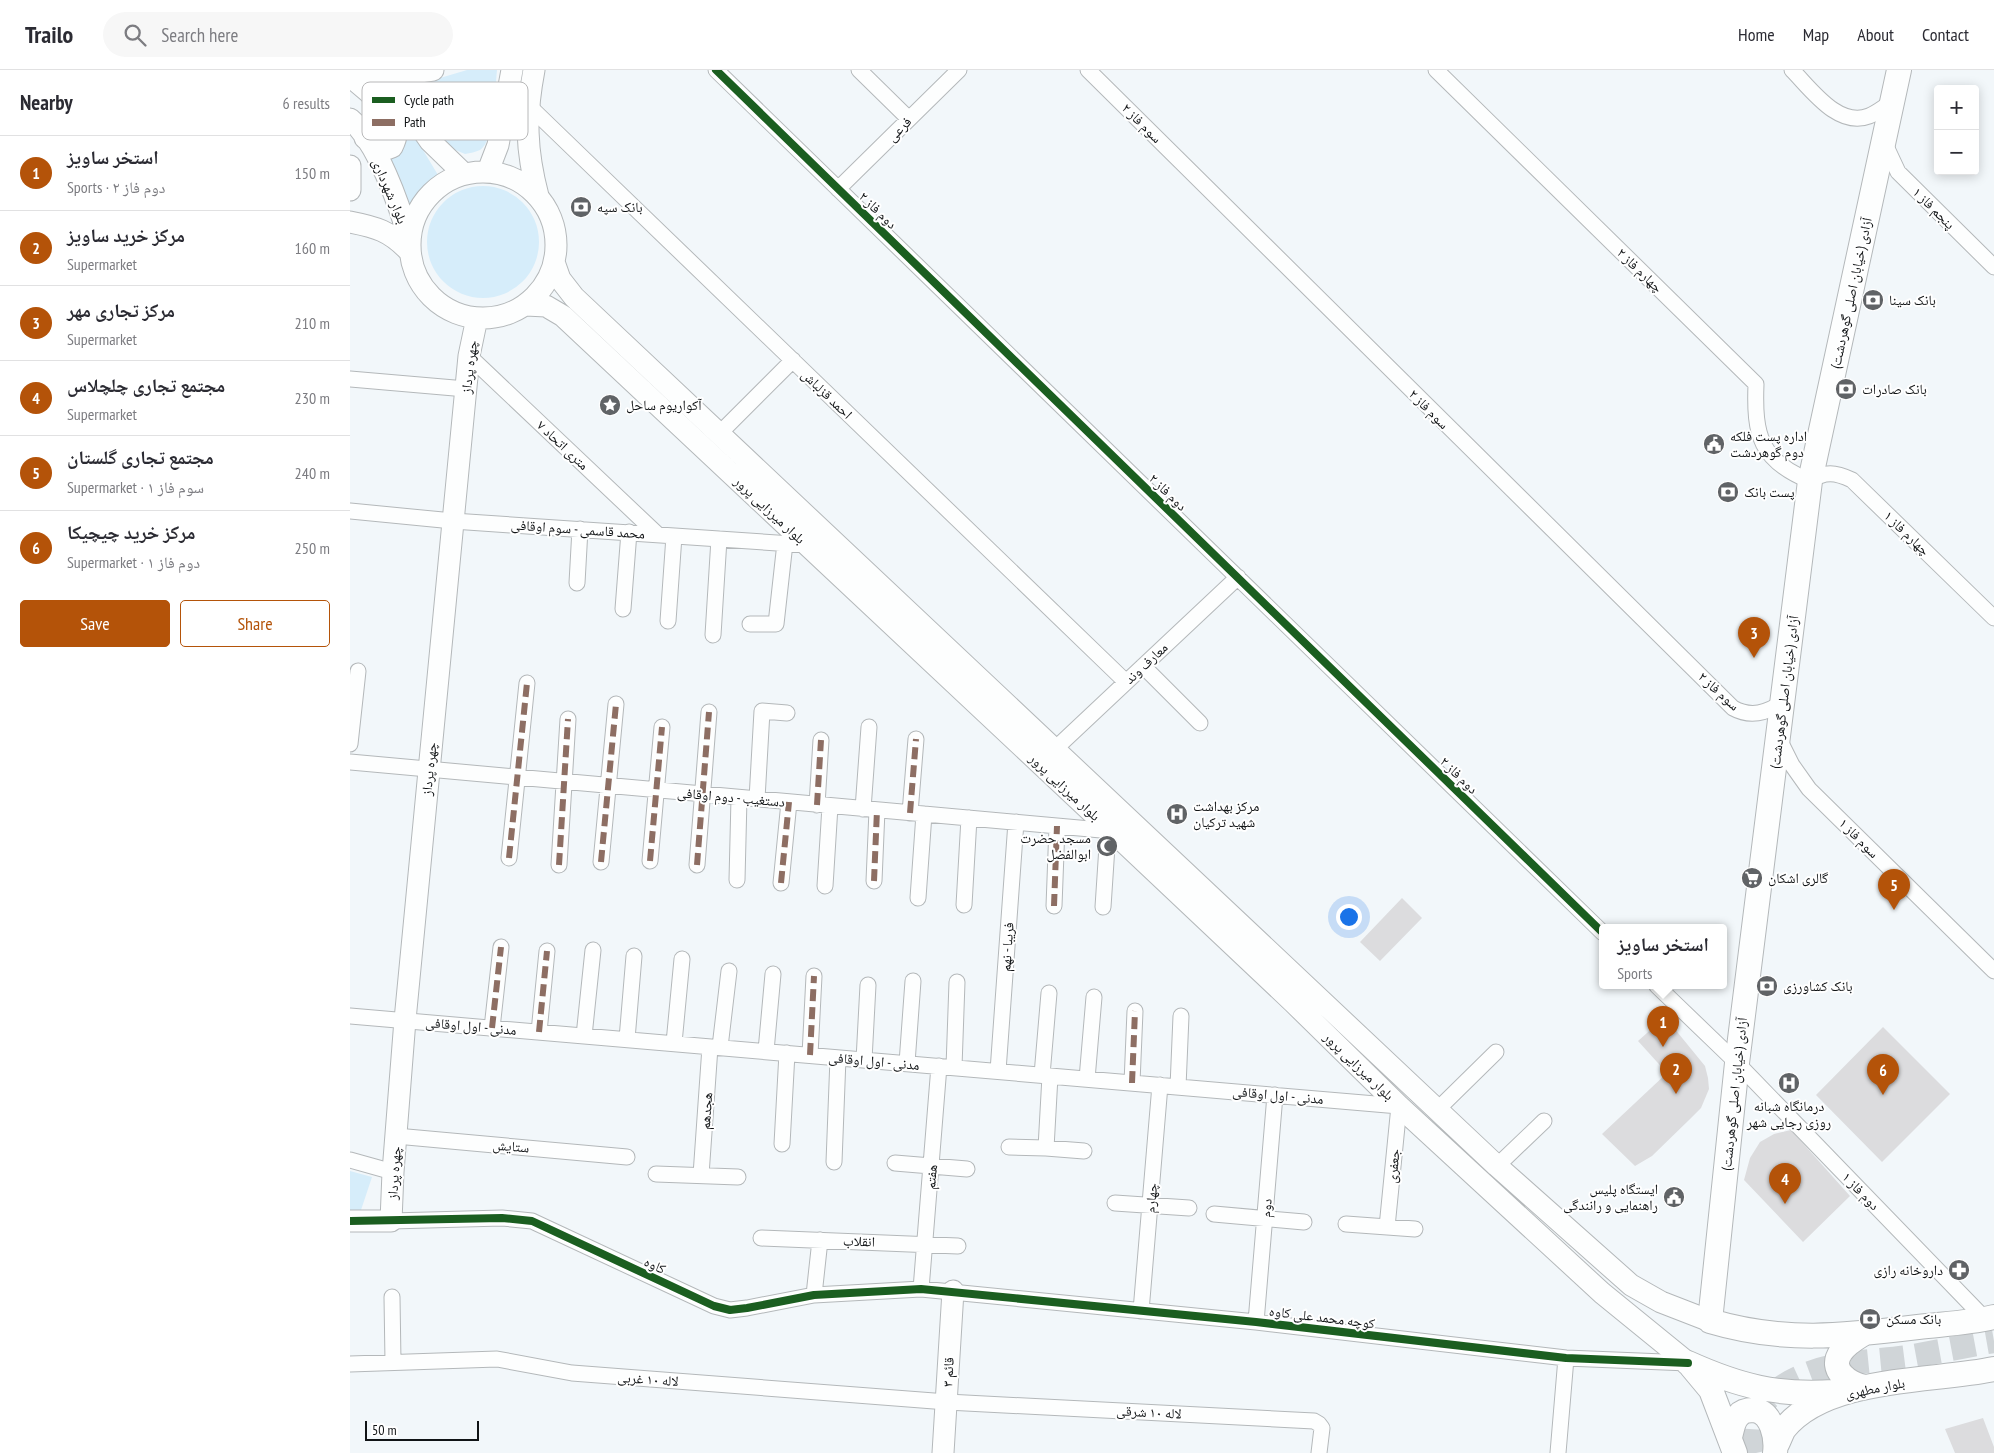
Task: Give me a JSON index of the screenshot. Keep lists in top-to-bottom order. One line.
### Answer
{"streets":{"main road":["بلوار شهرداری","آزادی (خیابان اصلی گوهردشت)","چهره پرداز","بلوار میرزایی پرور","کاوه","قائم ۳","بلوار مطهری"],"street":["سوم فاز ۲","فرعی","پنجم فاز ۱","دوم فاز ۲","چهارم فاز ۲","احمد قزلباش","۷ متری اتحاد","محمد قاسمی - سوم اوقافی","چهارم فاز ۱","معارف وند","دستغیب - دوم اوقافی","سوم فاز ۱","فریبا - نهم","مدنی - اول اوقافی","هجدهم","ستایش","جعفری","هفتم","دوم فاز ۱","چهارم","دوم","انقلاب","کوچه محمد علی کاوه","لاله ۱۰ غربی","لاله ۱۰ شرقی"]},"crossings":[["سوم فاز ۲","آزادی (خیابان اصلی گوهردشت)"],["فرعی","دوم فاز ۲"],["بلوار شهرداری","چهره پرداز"],["بلوار شهرداری","بلوار میرزایی پرور"],["پنجم فاز ۱","آزادی (خیابان اصلی گوهردشت)"],["دوم فاز ۲","معارف وند"],["چهارم فاز ۲","آزادی (خیابان اصلی گوهردشت)"],["چهارم فاز ۲","چهارم فاز ۱"],["آزادی (خیابان اصلی گوهردشت)","بلوار میرزایی پرور"],["آزادی (خیابان اصلی گوهردشت)","چهارم فاز ۱"],["آزادی (خیابان اصلی گوهردشت)","سوم فاز ۱"],["آزادی (خیابان اصلی گوهردشت)","دوم فاز ۱"],["چهره پرداز","۷ متری اتحاد"],["چهره پرداز","بلوار میرزایی پرور"],["چهره پرداز","محمد قاسمی - سوم اوقافی"],["چهره پرداز","دستغیب - دوم اوقافی"],["چهره پرداز","مدنی - اول اوقافی"],["چهره پرداز","ستایش"],["چهره پرداز","کاوه"],["احمد قزلباش","معارف وند"],["۷ متری اتحاد","محمد قاسمی - سوم اوقافی"],["بلوار میرزایی پرور","محمد قاسمی - سوم اوقافی"],["بلوار میرزایی پرور","معارف وند"],["بلوار میرزایی پرور","دستغیب - دوم اوقافی"],["بلوار میرزایی پرور","مدنی - اول اوقافی"],["بلوار میرزایی پرور","جعفری"],["بلوار میرزایی پرور","کوچه محمد علی کاوه"],["دستغیب - دوم اوقافی","فریبا - نهم"],["فریبا - نهم","مدنی - اول اوقافی"],["مدنی - اول اوقافی","هجدهم"],["مدنی - اول اوقافی","جعفری"],["مدنی - اول اوقافی","هفتم"],["مدنی - اول اوقافی","چهارم"],["مدنی - اول اوقافی","دوم"],["هفتم","انقلاب"],["هفتم","کاوه"],["چهارم","کوچه محمد علی کاوه"],["دوم","کوچه محمد علی کاوه"],["کاوه","کوچه محمد علی کاوه"],["کاوه","قائم ۳"],["کوچه محمد علی کاوه","قائم ۳"],["قائم ۳","لاله ۱۰ غربی"],["قائم ۳","لاله ۱۰ شرقی"],["لاله ۱۰ غربی","لاله ۱۰ شرقی"]],"places":{"bank":["بانک سپه","بانک سینا","بانک صادرات","پست بانک","بانک کشاورزی","بانک مسکن"],"place":["آکواریوم ساحل"],"public building":["اداره پست فلکه دوم گوهردشت","ایستگاه پلیس راهنمایی و رانندگی"],"hospital":["مرکز بهداشت شهید ترکیان","درمانگاه شبانه روزی رجایی شهر"],"mosque":["مسجد حضرت ابوالفضل"],"supermarket":["گالری اشکان"],"pharmacy":["داروخانه رازی"]},"legend":["Cycle path","Path"],"scale_bar":"50 m","page":{"header":"Trailo","search":"Search here","nav":["Home","Map","About","Contact"],"heading":["Nearby","6 results"],"map_buttons":["+","−"],"list":[{"mark":"1","name":"استخر ساویز","note":"Sports · دوم فاز ۲","value":"150 m"},{"mark":"2","name":"مرکز خرید ساویز","note":"Supermarket","value":"160 m"},{"mark":"3","name":"مرکز تجاری مهر","note":"Supermarket","value":"210 m"},{"mark":"4","name":"مجتمع تجاری چلچلاس","note":"Supermarket","value":"230 m"},{"mark":"5","name":"مجتمع تجاری گلستان","note":"Supermarket · سوم فاز ۱","value":"240 m"},{"mark":"6","name":"مرکز خرید چیچیکا","note":"Supermarket · دوم فاز ۱","value":"250 m"}],"buttons":["Save","Share"],"pins":["3","5","1","2","6","4"],"popup":["استخر ساویز","Sports"],"scale":"50 m"}}
